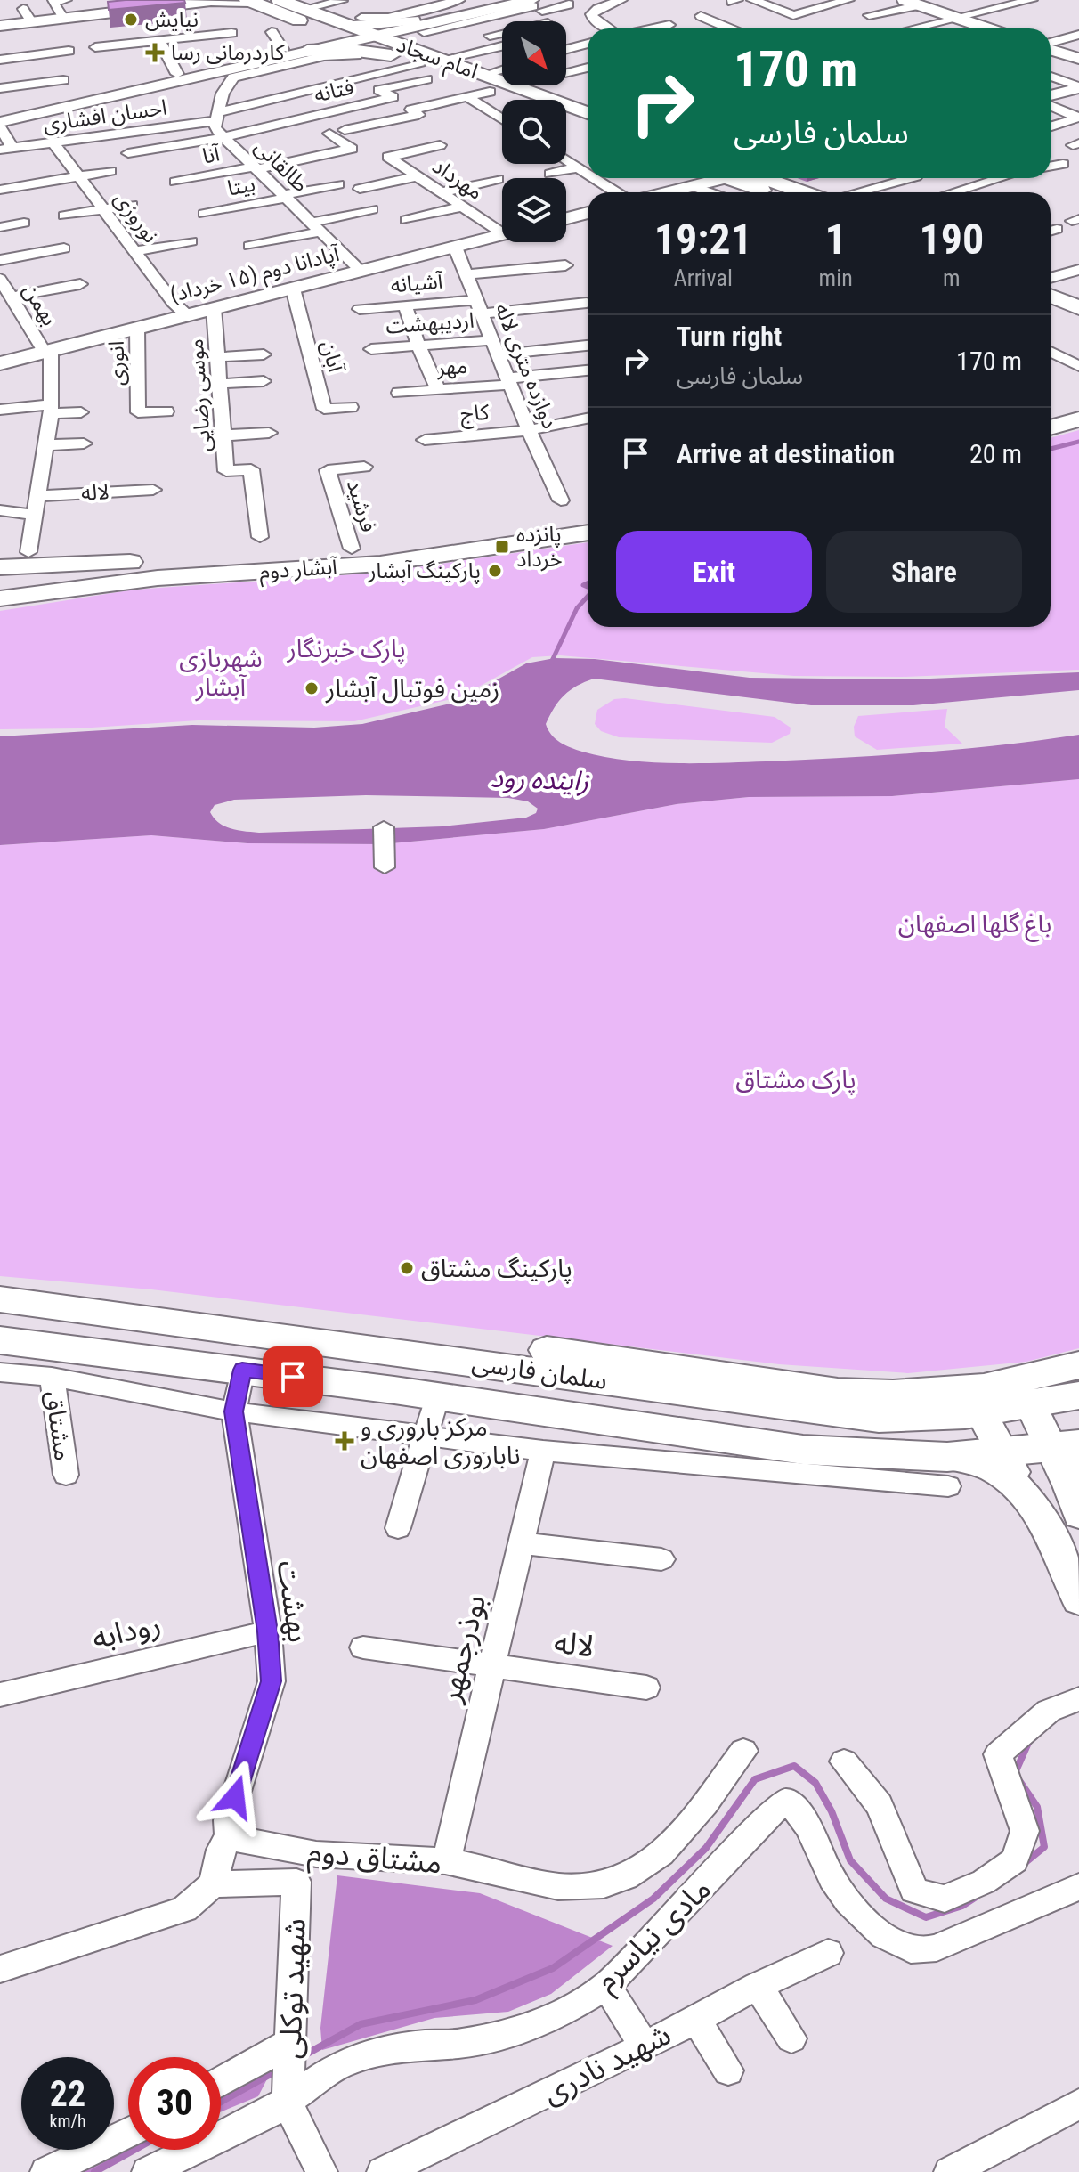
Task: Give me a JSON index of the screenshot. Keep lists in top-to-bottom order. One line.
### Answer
{"streets":{"main road":["امام سجاد","آپادانا دوم (۱۵ خرداد)","آبشار دوم","سلمان فارسی"],"street":["فتانه","احسان افشاری","آنا","طالقانی","مهرداد","بیتا","نوروزی","آشیانه","بهمن","اردیبهشت","آبان","انوری","دوازده متری لاله","مهر","موسی رضایی","کاج","لاله","فرشید","مشتاق","بهشت","رودابه","بوذرجمهر","مشتاق دوم","مادی نیاسرم","شهید توکلی","شهید نادری"]},"crossings":[["امام سجاد","فتانه"],["امام سجاد","احسان افشاری"],["فتانه","احسان افشاری"],["فتانه","آنا"],["فتانه","طالقانی"],["احسان افشاری","طالقانی"],["احسان افشاری","نوروزی"],["آنا","طالقانی"],["طالقانی","بیتا"],["طالقانی","آپادانا دوم (۱۵ خرداد)"],["نوروزی","آپادانا دوم (۱۵ خرداد)"],["آپادانا دوم (۱۵ خرداد)","بهمن"],["آپادانا دوم (۱۵ خرداد)","آبان"],["آپادانا دوم (۱۵ خرداد)","انوری"],["آپادانا دوم (۱۵ خرداد)","دوازده متری لاله"],["آپادانا دوم (۱۵ خرداد)","موسی رضایی"],["آشیانه","دوازده متری لاله"],["اردیبهشت","دوازده متری لاله"],["دوازده متری لاله","مهر"],["دوازده متری لاله","کاج"],["لاله","بوذرجمهر"],["فرشید","آبشار دوم"],["سلمان فارسی","مشتاق"],["سلمان فارسی","بهشت"],["سلمان فارسی","بوذرجمهر"],["بهشت","رودابه"],["بهشت","مشتاق دوم"],["بوذرجمهر","مشتاق دوم"],["مادی نیاسرم","شهید توکلی"]],"water":["زاینده رود"],"parks":["پارک خبرنگار","شهربازی آبشار","باغ گلها اصفهان","پارک مشتاق"],"places":{"other":["نیایش","پارکینگ آبشار","زمین فوتبال آبشار","پارکینگ مشتاق"],"health":["کاردرمانی رسا","مرکز باروری و ناباروری اصفهان"],"transit":["پانزده خرداد"]},"north":"bottom right","page":{"turn":["170 m","سلمان فارسی"],"eta":["19:21","Arrival","1","min","190","m"],"list":[{"name":"Turn right","note":"سلمان فارسی","value":"170 m"},{"name":"Arrive at destination","value":"20 m"}],"buttons":["Exit","Share"],"speed":"22 km/h","limit":"30"}}
